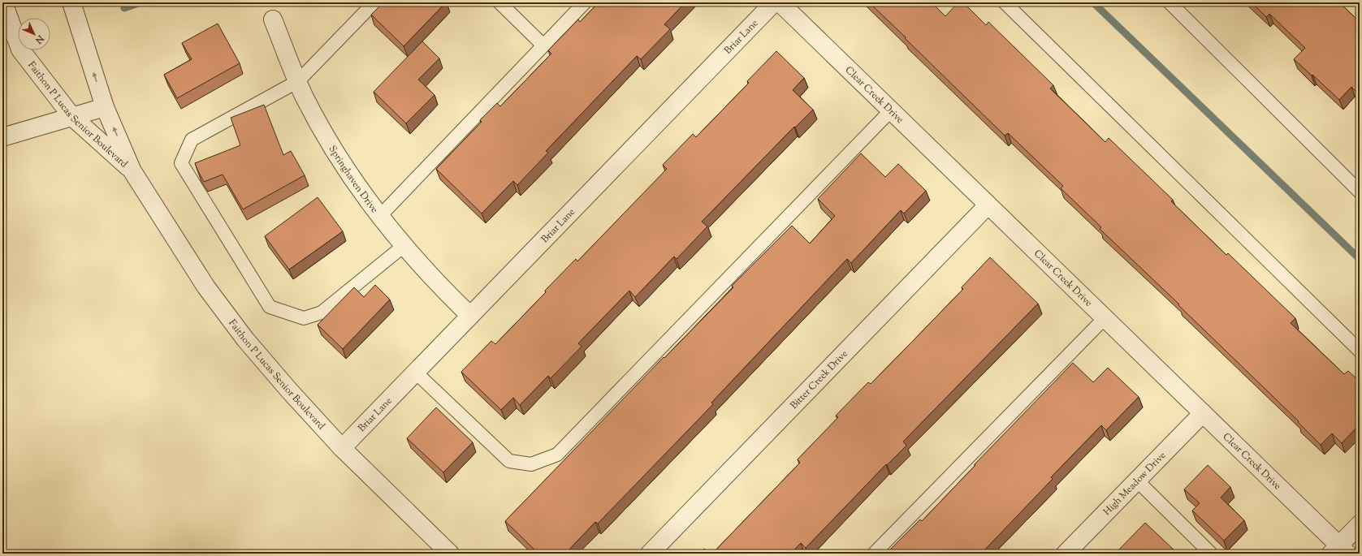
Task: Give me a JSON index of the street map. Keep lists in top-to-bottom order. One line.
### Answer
{"streets":{"street":["Briar Lane","Clear Creek Drive","Faithon P Lucas Senior Boulevard","Springhaven Drive","Bitter Creek Drive","High Meadow Drive"]},"crossings":[["Briar Lane","Faithon P Lucas Senior Boulevard"],["Briar Lane","Springhaven Drive"],["Clear Creek Drive","Bitter Creek Drive"],["Clear Creek Drive","High Meadow Drive"]],"north":"bottom right"}
